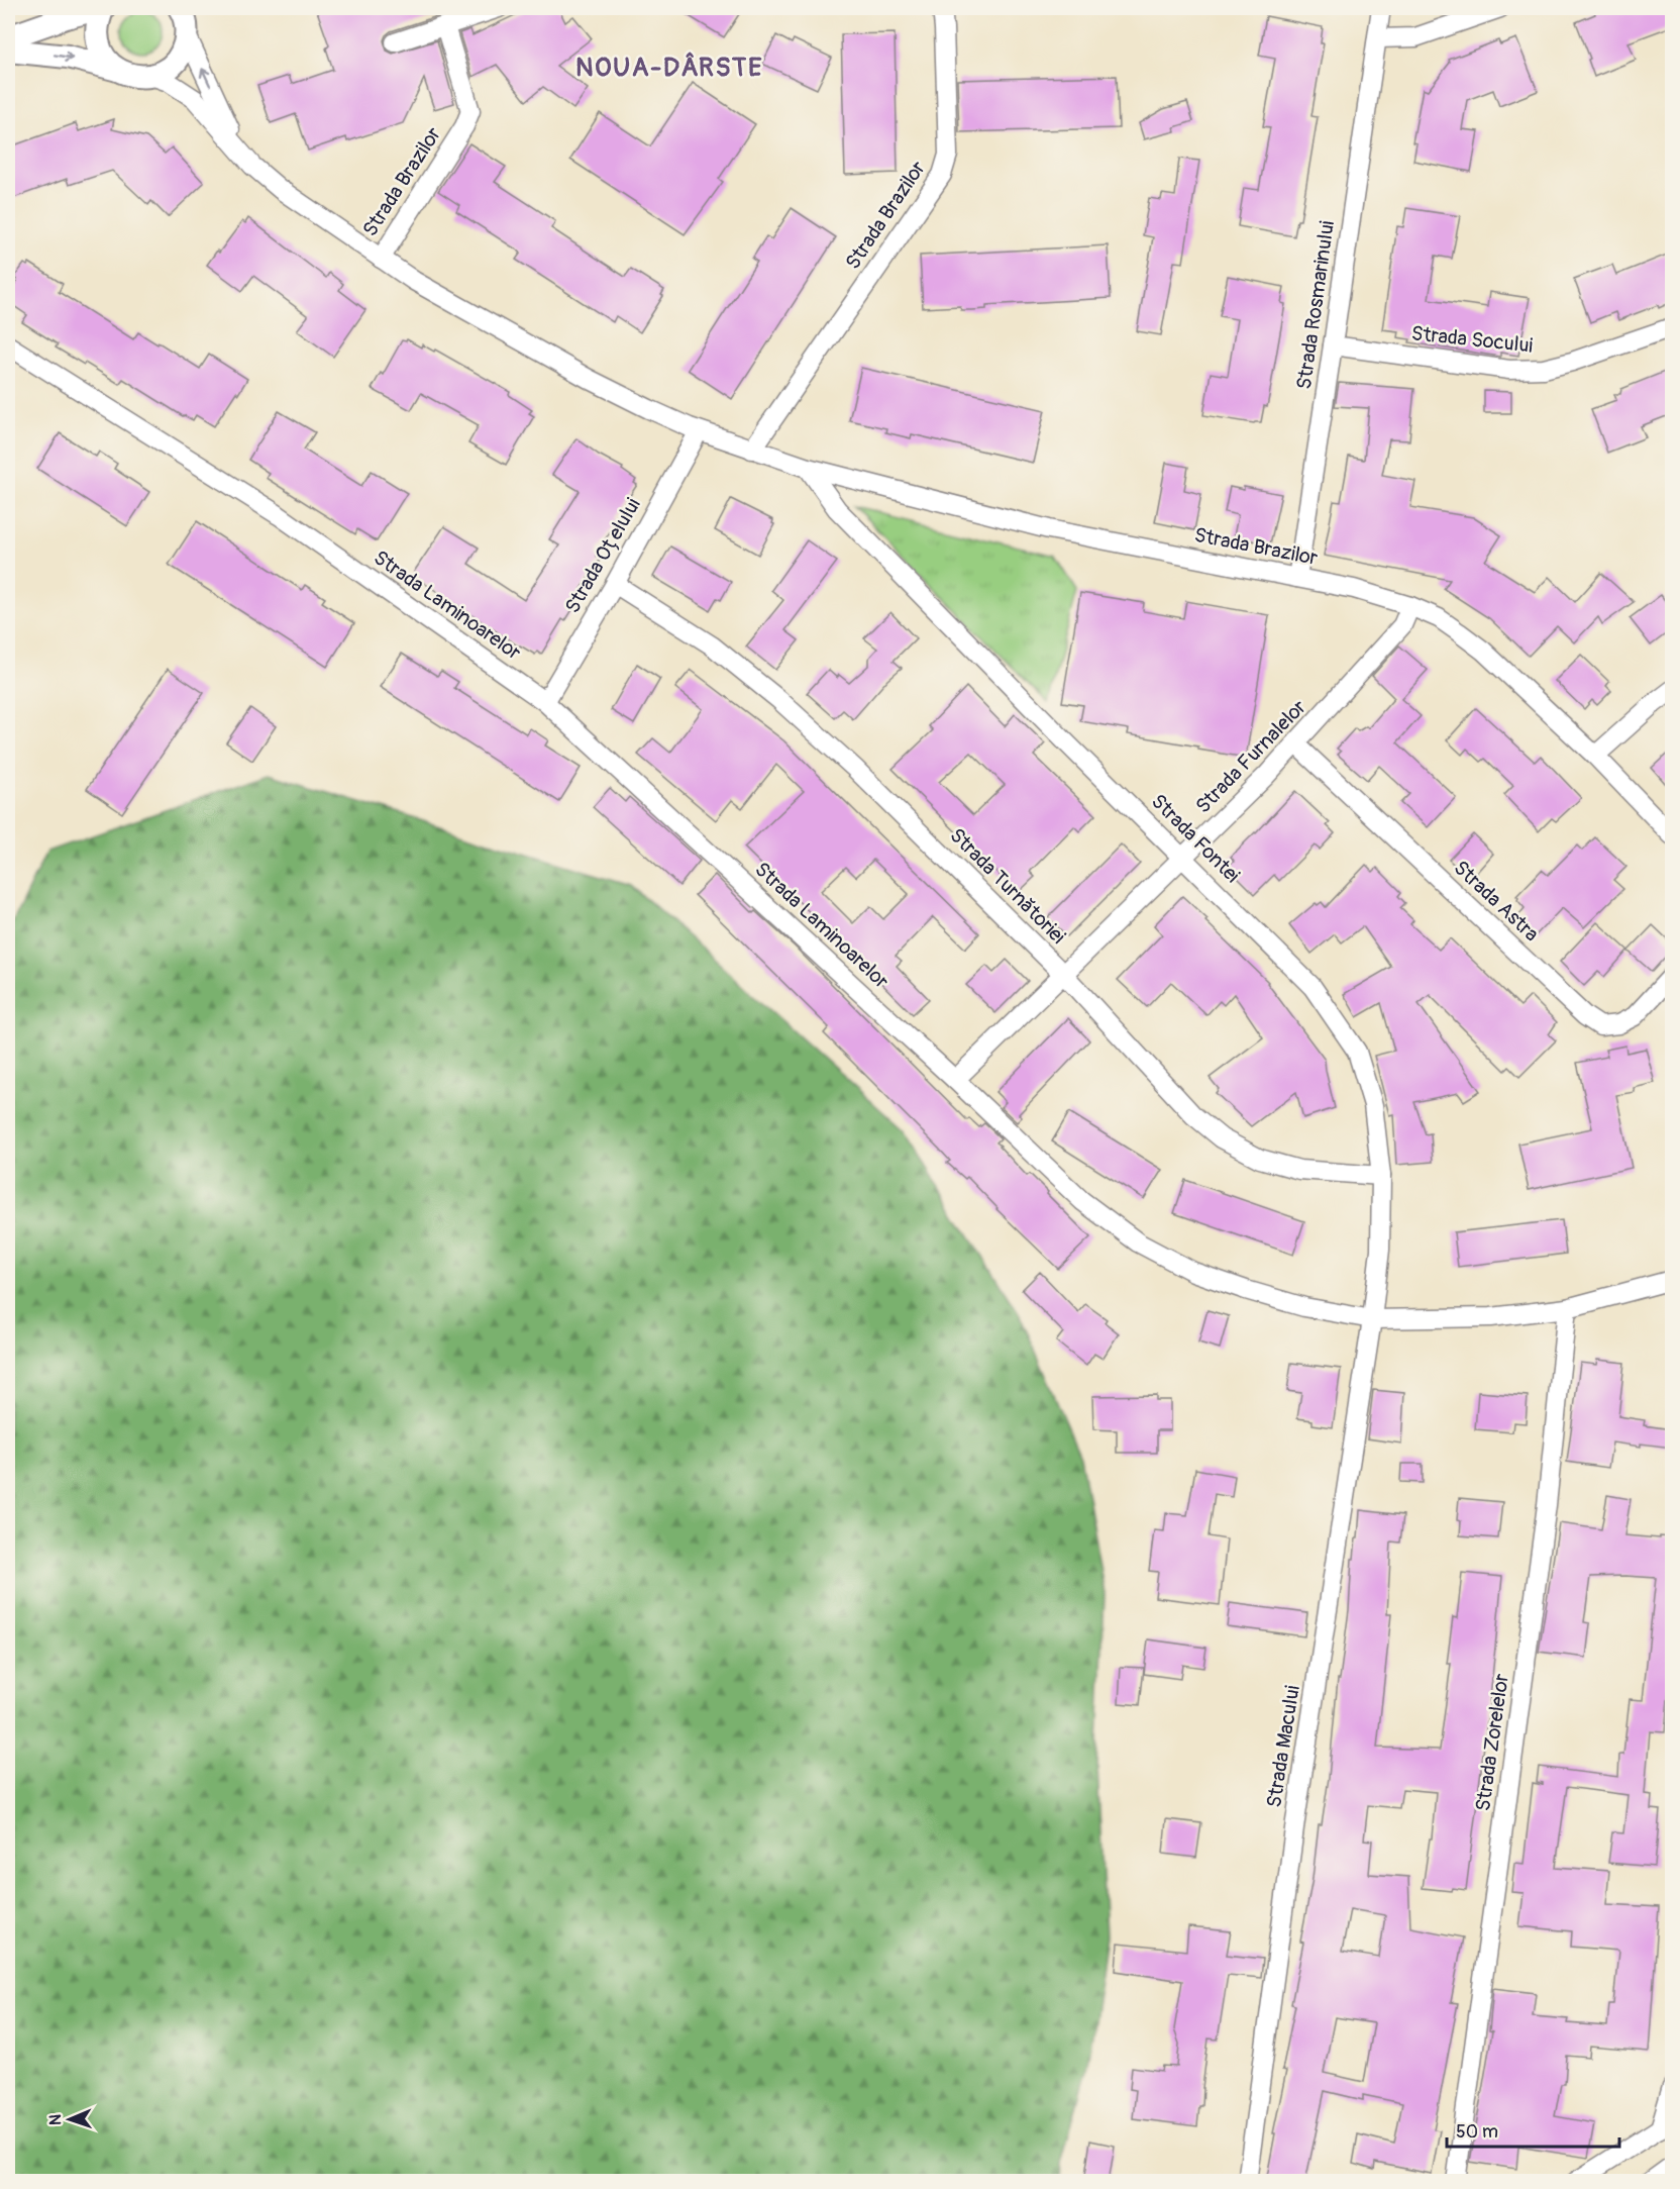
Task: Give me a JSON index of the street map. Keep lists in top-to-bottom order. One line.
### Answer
{"streets":{"street":["Strada Brazilor","Strada Rosmarinului","Strada Socului","Strada Oțelului","Strada Laminoarelor","Strada Furnalelor","Strada Fontei","Strada Turnătoriei","Strada Astra","Strada Zorelelor","Strada Macului"]},"crossings":[["Strada Brazilor","Strada Rosmarinului"],["Strada Brazilor","Strada Oțelului"],["Strada Brazilor","Strada Furnalelor"],["Strada Brazilor","Strada Fontei"],["Strada Rosmarinului","Strada Socului"],["Strada Oțelului","Strada Laminoarelor"],["Strada Oțelului","Strada Turnătoriei"],["Strada Laminoarelor","Strada Furnalelor"],["Strada Laminoarelor","Strada Fontei"],["Strada Laminoarelor","Strada Zorelelor"],["Strada Laminoarelor","Strada Macului"],["Strada Furnalelor","Strada Fontei"],["Strada Furnalelor","Strada Turnătoriei"],["Strada Furnalelor","Strada Astra"],["Strada Fontei","Strada Turnătoriei"],["Strada Fontei","Strada Macului"]],"districts":["NOUA-DÂRSTE"],"scale_bar":"50 m","north":"left"}
